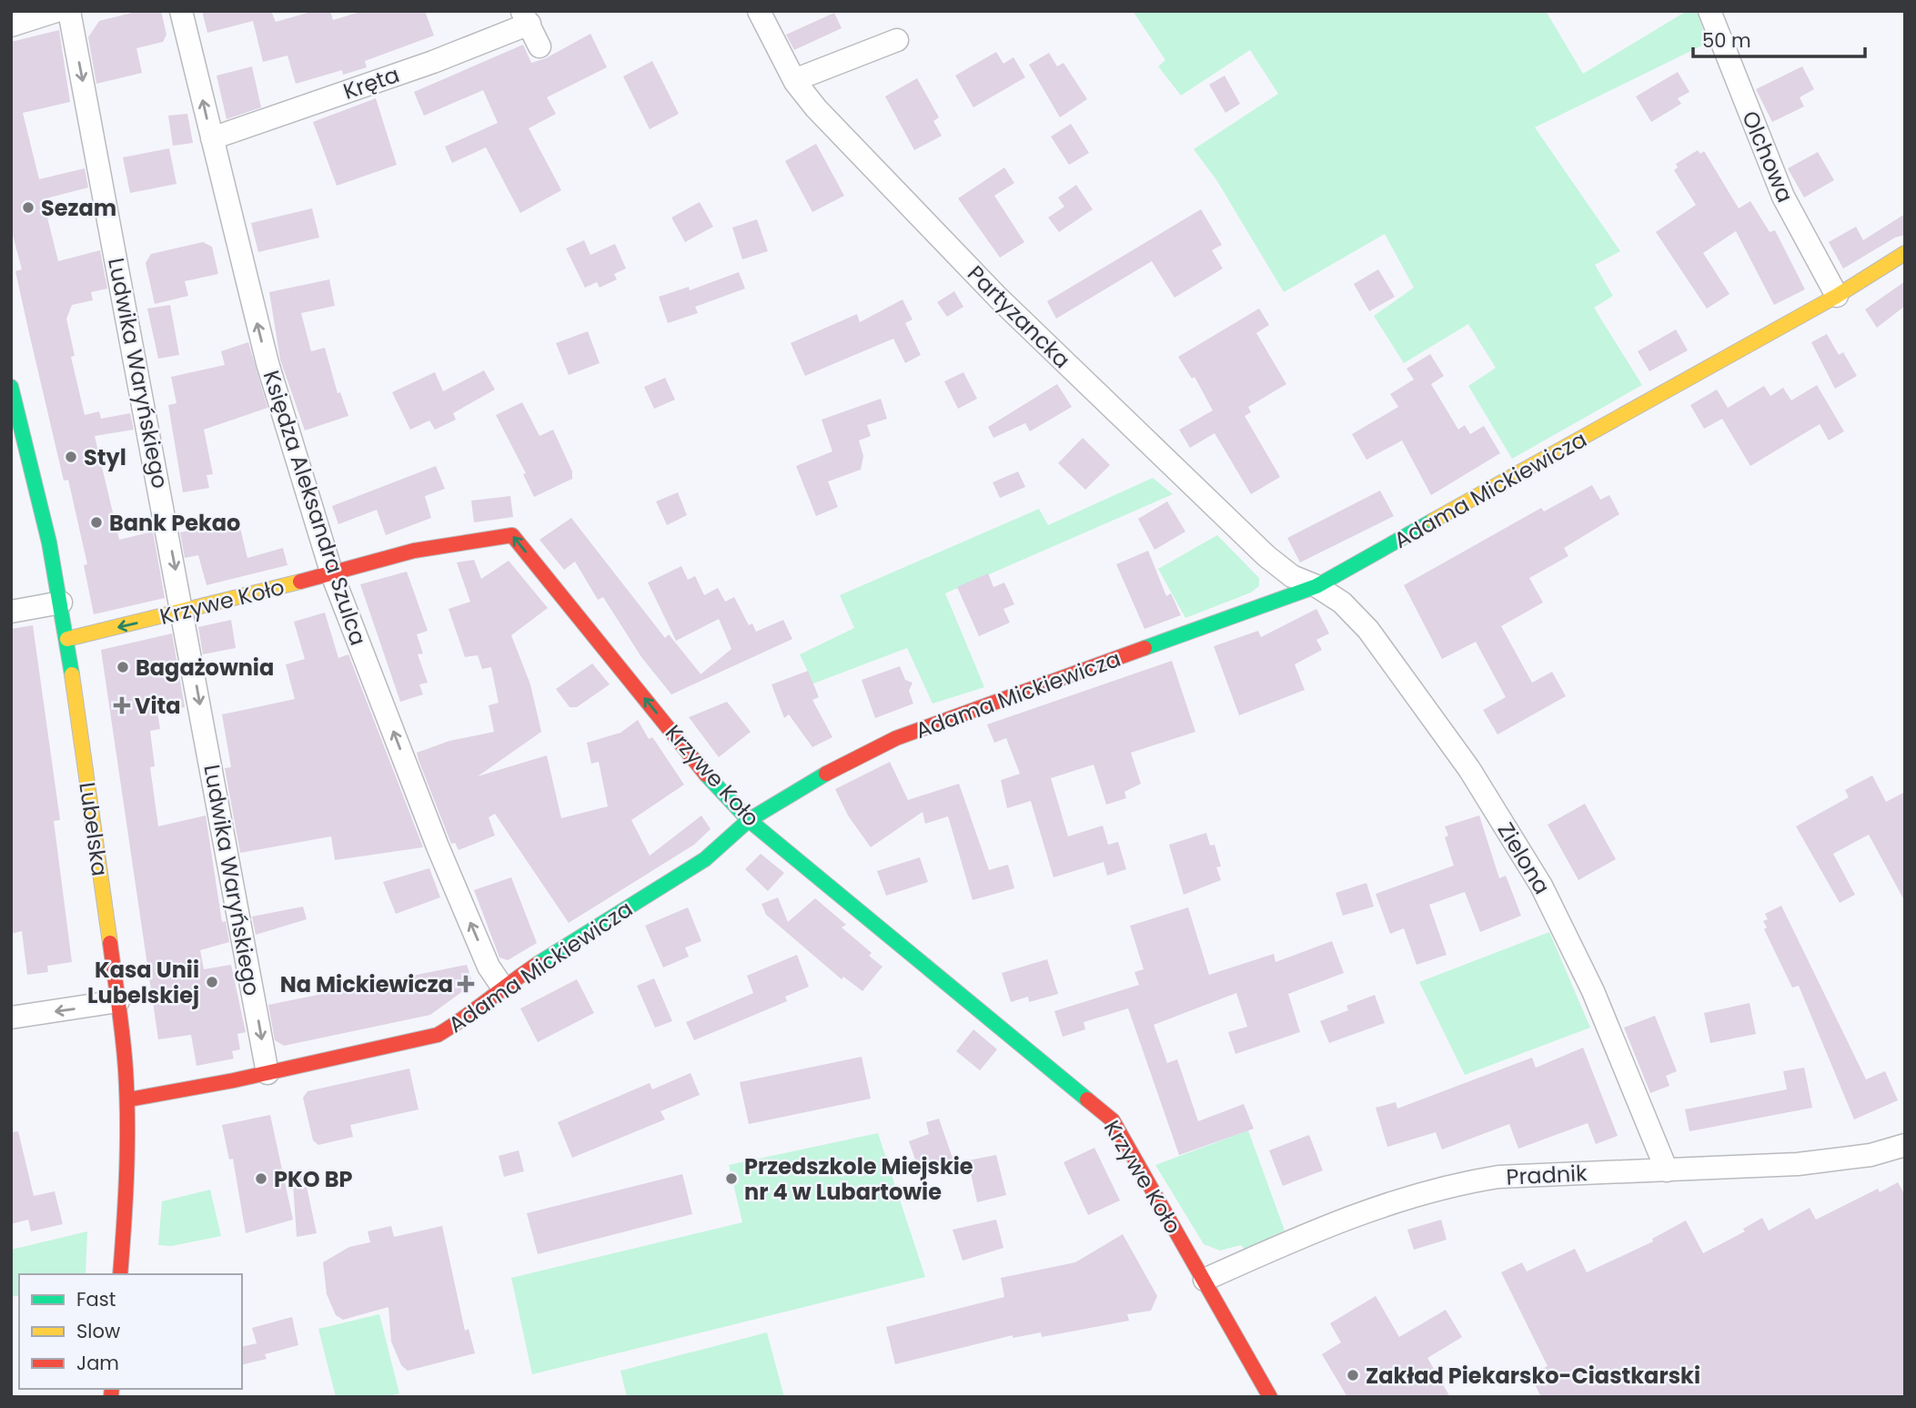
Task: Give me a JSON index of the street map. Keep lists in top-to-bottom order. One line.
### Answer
{"streets":{"street":["Kręta","Olchowa","Partyzancka","Ludwika Waryńskiego","Adama Mickiewicza","Księdza Aleksandra Szulca","Krzywe Koło","Lubelska","Zielona","Pradnik"]},"crossings":[["Kręta","Księdza Aleksandra Szulca"],["Olchowa","Adama Mickiewicza"],["Partyzancka","Adama Mickiewicza"],["Partyzancka","Zielona"],["Ludwika Waryńskiego","Adama Mickiewicza"],["Ludwika Waryńskiego","Krzywe Koło"],["Adama Mickiewicza","Księdza Aleksandra Szulca"],["Adama Mickiewicza","Krzywe Koło"],["Adama Mickiewicza","Lubelska"],["Adama Mickiewicza","Zielona"],["Księdza Aleksandra Szulca","Krzywe Koło"],["Krzywe Koło","Lubelska"],["Krzywe Koło","Pradnik"],["Zielona","Pradnik"]],"one_way":["Ludwika Waryńskiego","Księdza Aleksandra Szulca","Krzywe Koło"],"places":{"other":["Sezam","Styl","Bank Pekao","Bagażownia","Kasa Unii Lubelskiej","PKO BP","Przedszkole Miejskie nr 4 w Lubartowie","Zakład Piekarsko-Ciastkarski"],"health":["Vita","Na Mickiewicza"]},"legend":["Fast","Slow","Jam"],"scale_bar":"50 m"}
